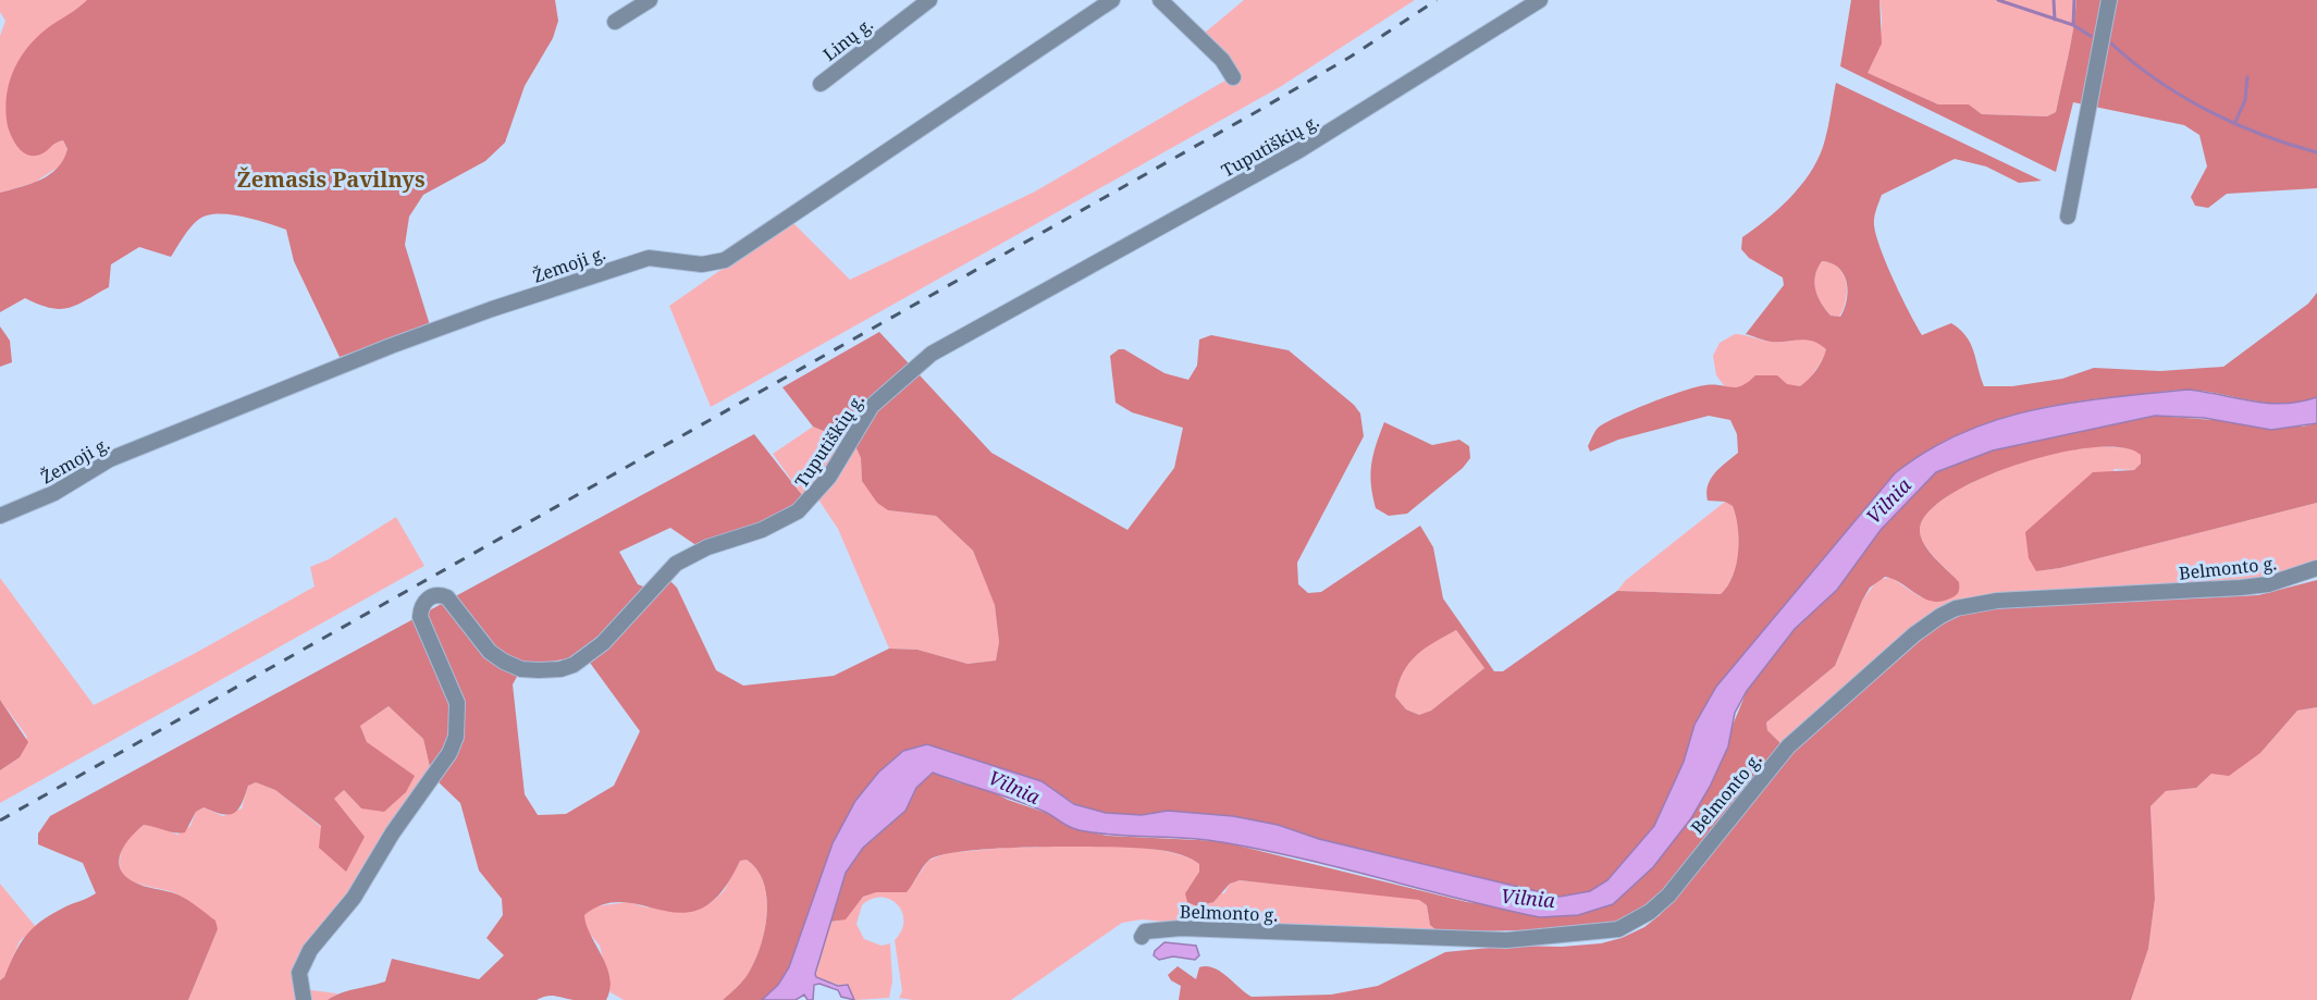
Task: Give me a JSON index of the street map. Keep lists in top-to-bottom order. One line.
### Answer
{"streets":{"street":["Linų g.","Tuputiškių g.","Žemoji g.","Belmonto g."]},"districts":["Žemasis Pavilnys"],"water":["Vilnia"]}
